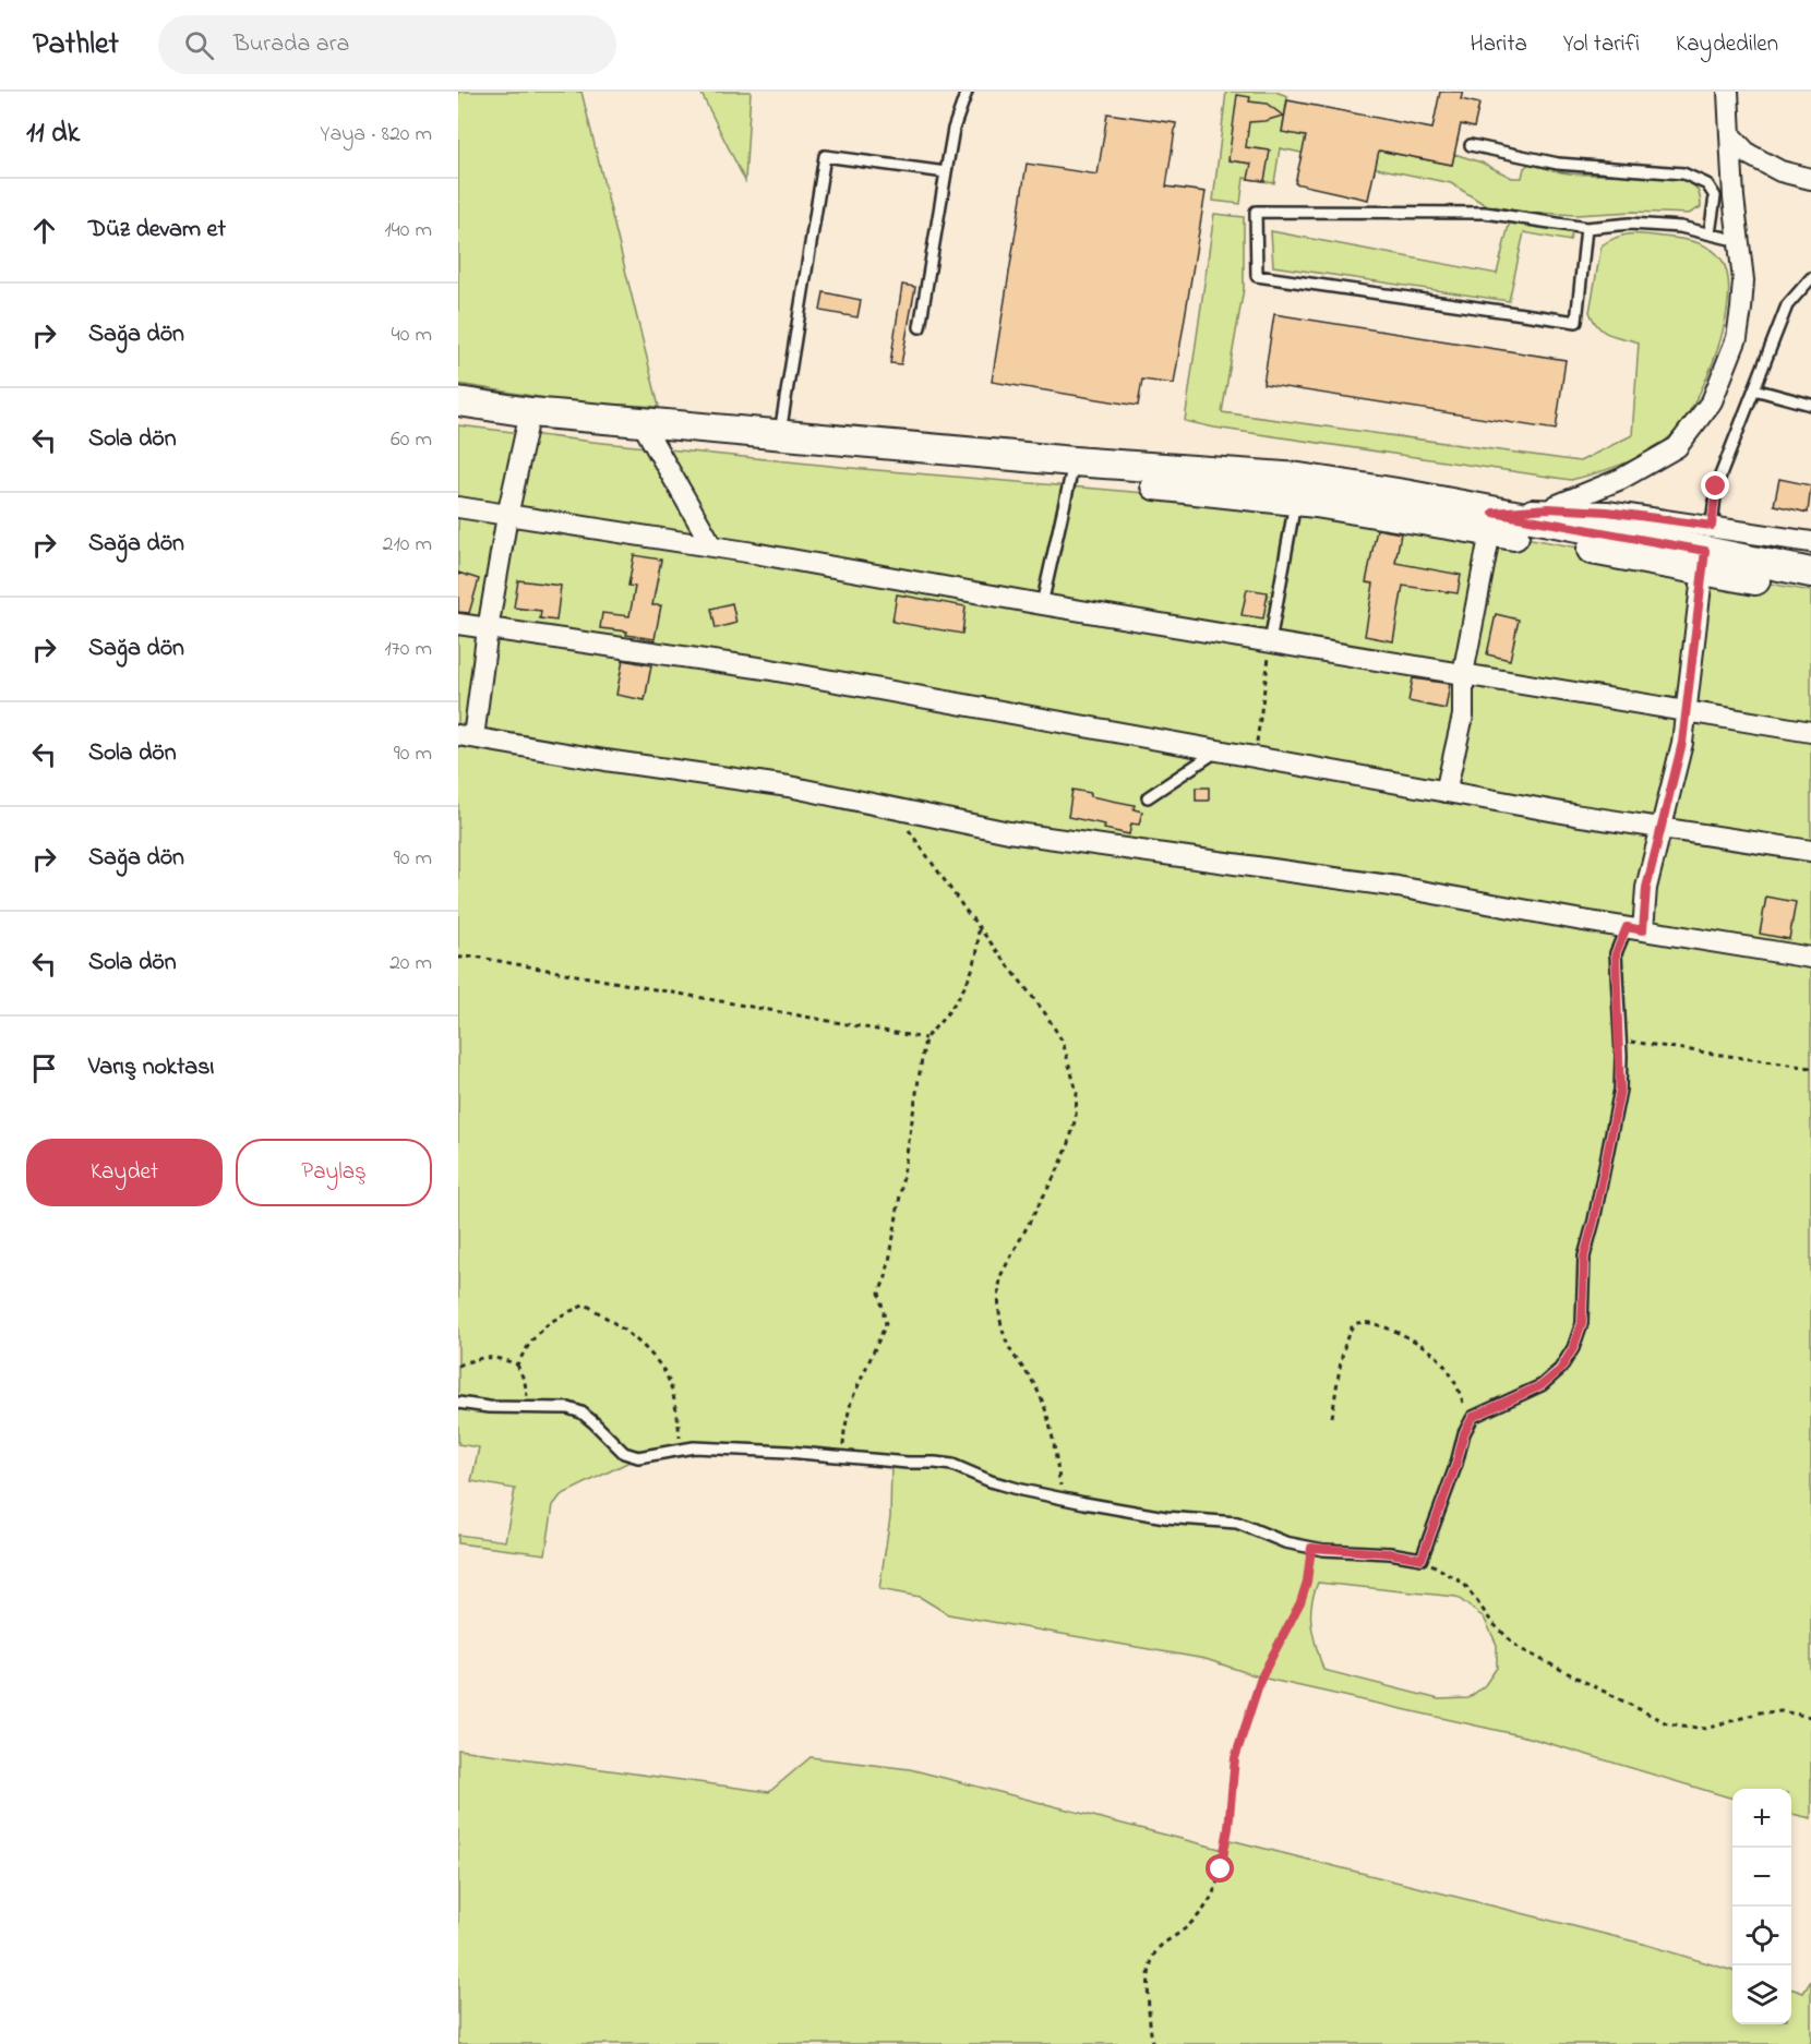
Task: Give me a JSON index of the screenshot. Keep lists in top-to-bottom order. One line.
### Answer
{"page":{"header":"Pathlet","search":"Burada ara","nav":["Harita","Yol tarifi","Kaydedilen"],"heading":["11 dk","Yaya · 820 m"],"list":[["Düz devam et","140 m"],["Sağa dön","40 m"],["Sola dön","60 m"],["Sağa dön","210 m"],["Sağa dön","170 m"],["Sola dön","90 m"],["Sağa dön","90 m"],["Sola dön","20 m"],"Varış noktası"],"buttons":["Kaydet","Paylaş"],"map_buttons":["+","−"]}}
